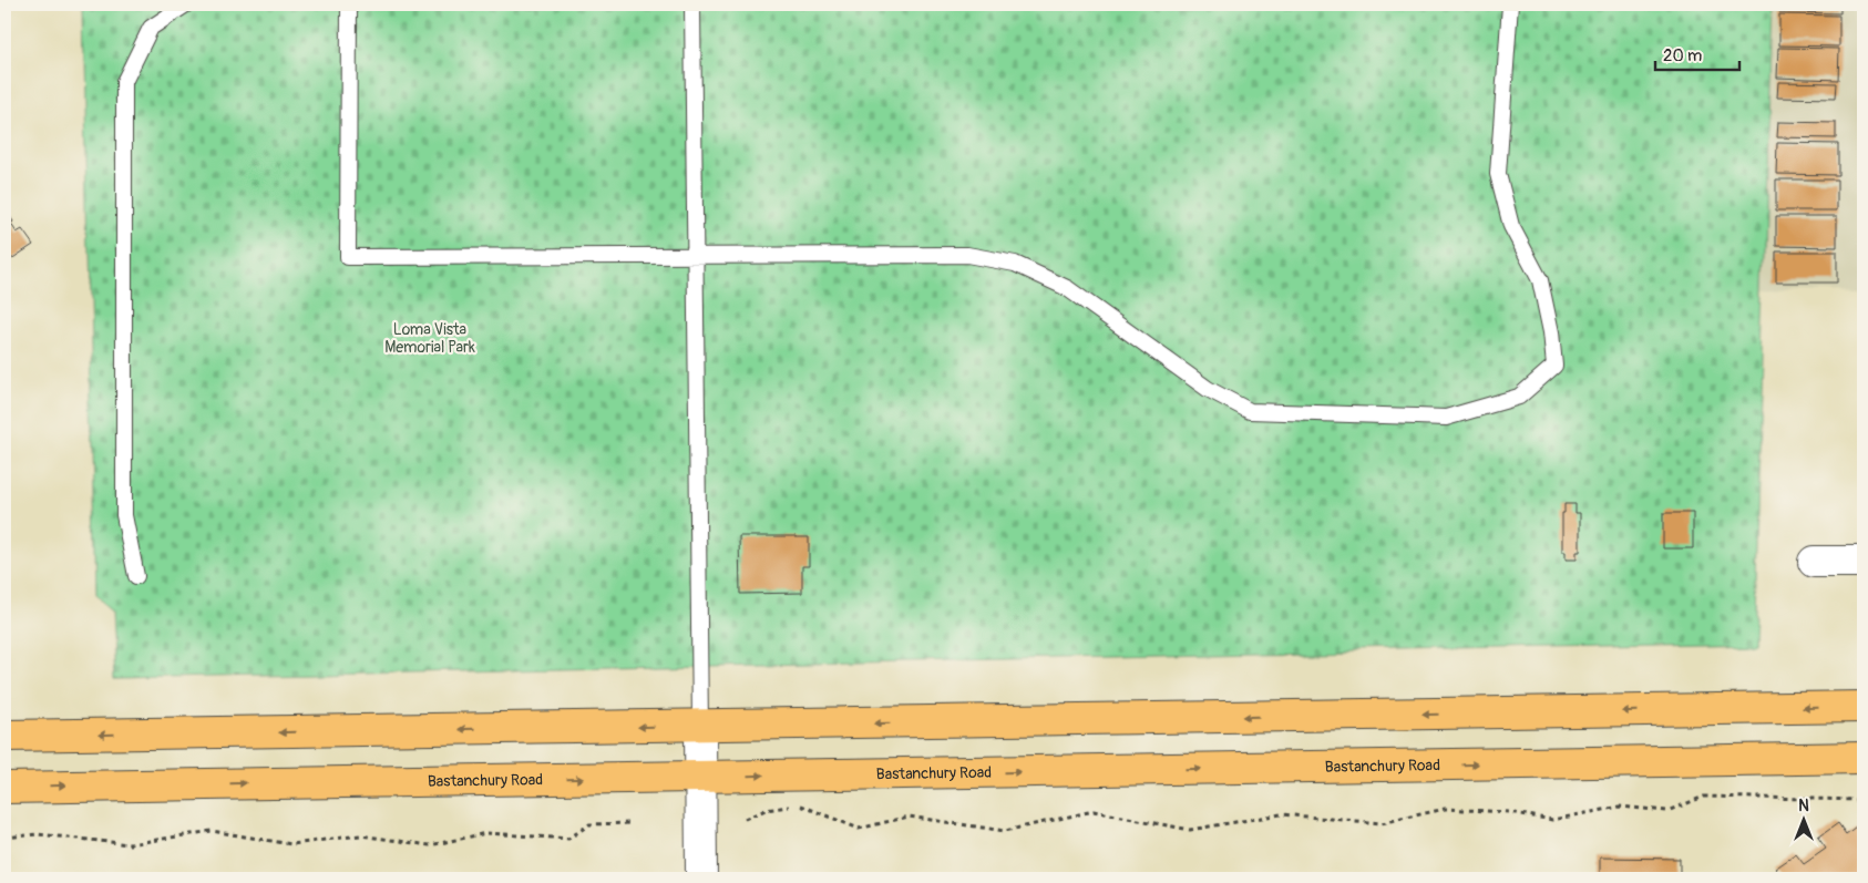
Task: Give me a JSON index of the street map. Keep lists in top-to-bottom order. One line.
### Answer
{"streets":{"main road":["Bastanchury Road"]},"parks":["Loma Vista Memorial Park"],"scale_bar":"20 m","north":"top"}
